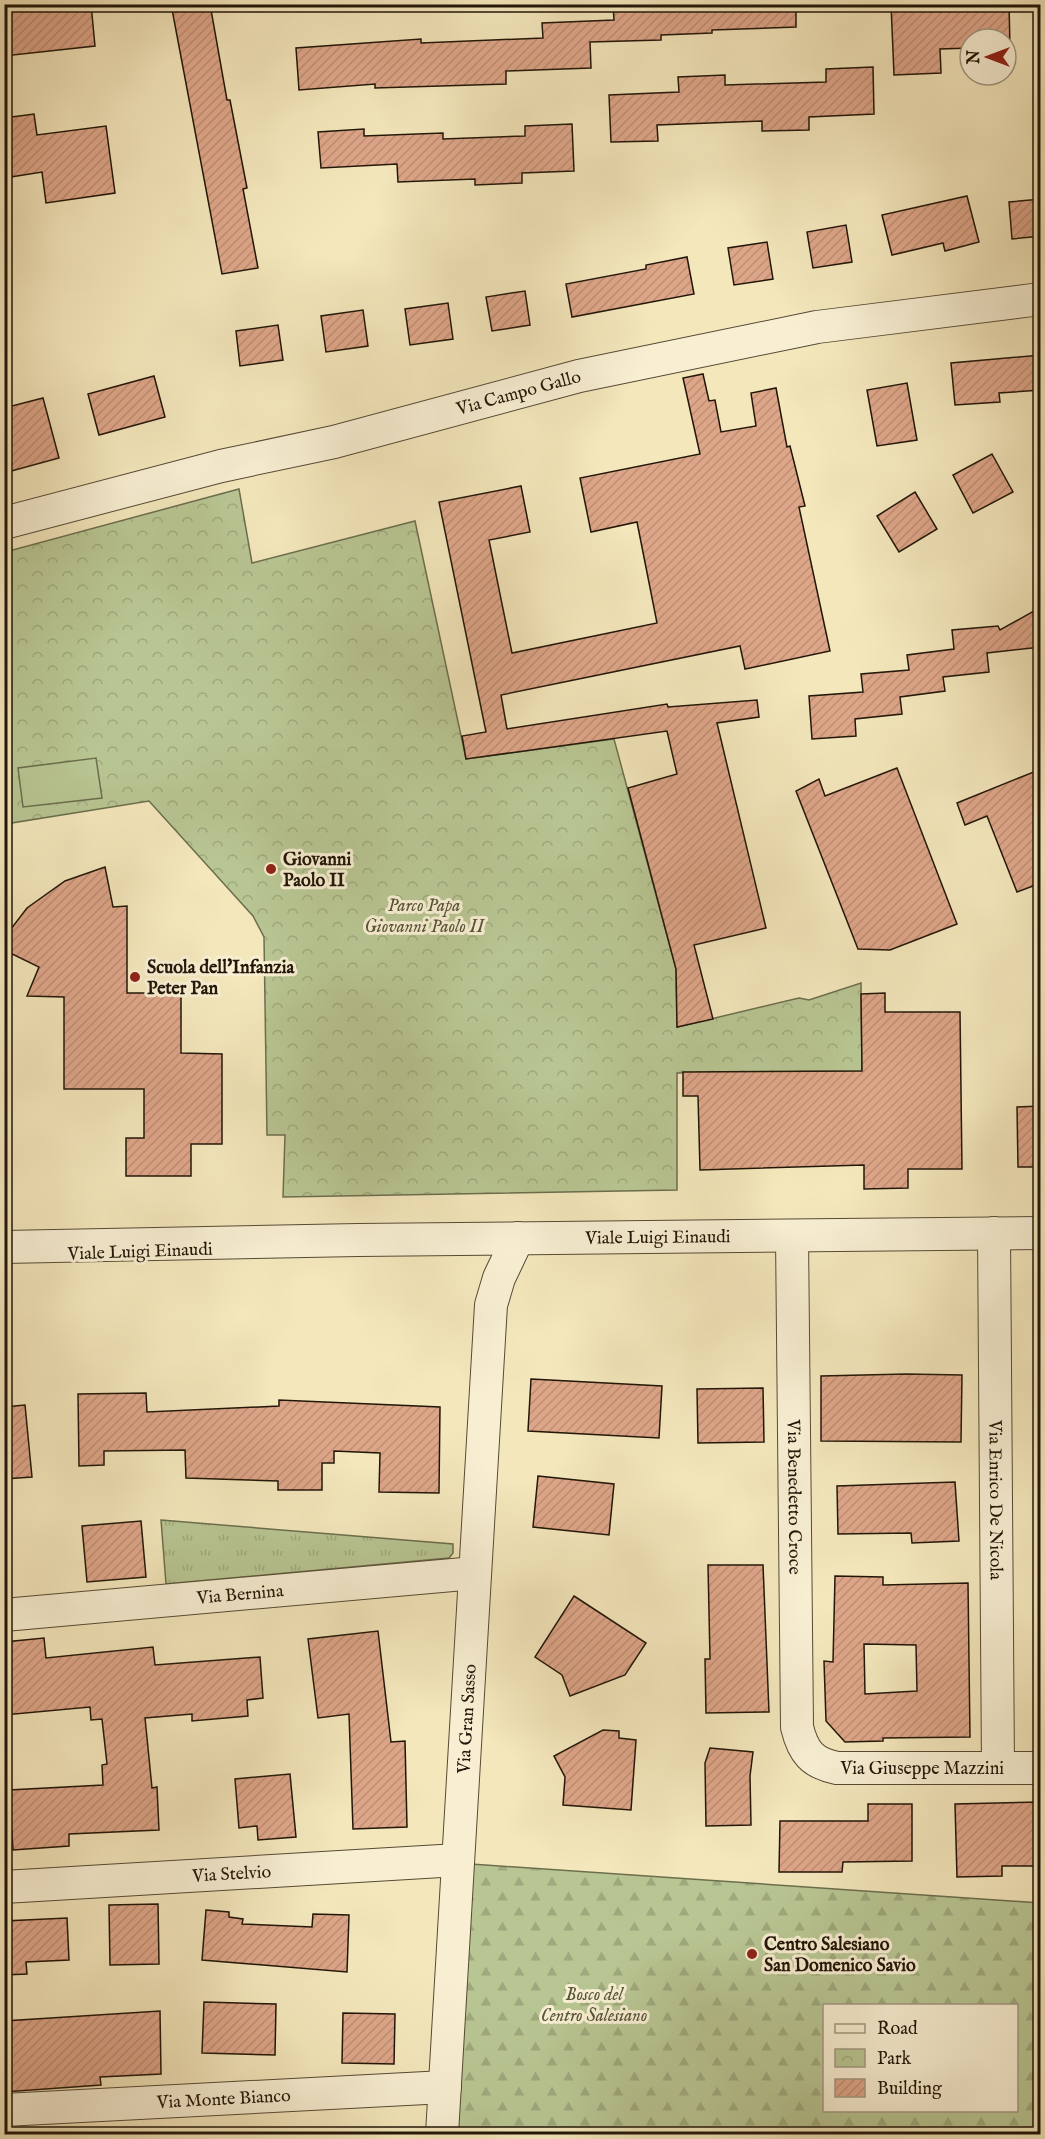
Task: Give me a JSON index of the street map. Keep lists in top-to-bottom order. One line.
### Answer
{"streets":{"street":["Via Campo Gallo","Viale Luigi Einaudi","Via Benedetto Croce","Via Enrico De Nicola","Via Bernina","Via Gran Sasso","Via Giuseppe Mazzini","Via Stelvio","Via Monte Bianco"]},"crossings":[["Viale Luigi Einaudi","Via Benedetto Croce"],["Viale Luigi Einaudi","Via Enrico De Nicola"],["Viale Luigi Einaudi","Via Gran Sasso"],["Via Benedetto Croce","Via Giuseppe Mazzini"],["Via Enrico De Nicola","Via Giuseppe Mazzini"],["Via Bernina","Via Gran Sasso"],["Via Gran Sasso","Via Stelvio"],["Via Gran Sasso","Via Monte Bianco"]],"parks":["Parco Papa Giovanni Paolo II","Bosco del Centro Salesiano"],"places":["Giovanni Paolo II","Scuola dell'Infanzia Peter Pan","Centro Salesiano San Domenico Savio"],"legend":["Road","Park","Building"],"north":"left"}
